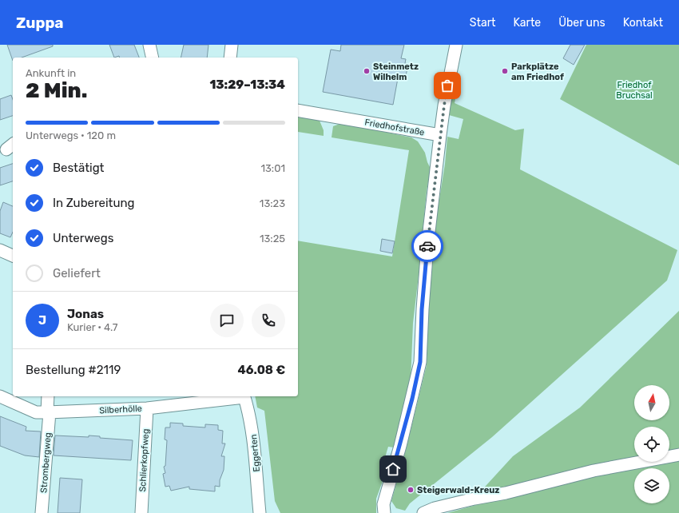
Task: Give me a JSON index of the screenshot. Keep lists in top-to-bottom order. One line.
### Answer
{"streets":{"street":["Friedhofstraße","Silberhölle","Eggerten","Schlierkopfweg","Strombergweg"]},"crossings":[["Silberhölle","Schlierkopfweg"],["Silberhölle","Strombergweg"]],"parks":["Friedhof Bruchsal"],"places":["Steinmetz Wilhelm","Parkplätze am Friedhof","Steigerwald-Kreuz"],"north":"top","page":{"header":"Zuppa","nav":["Start","Karte","Über uns","Kontakt"],"heading":["2 Min.","Ankunft in","13:29–13:34"],"panel":["Jonas","Kurier · 4.7","Bestellung #2119","46.08 €"],"bar":"Unterwegs · 120 m","list":[["Bestätigt","13:01"],["In Zubereitung","13:23"],["Unterwegs","13:25"],"Geliefert"],"round":"J"}}
